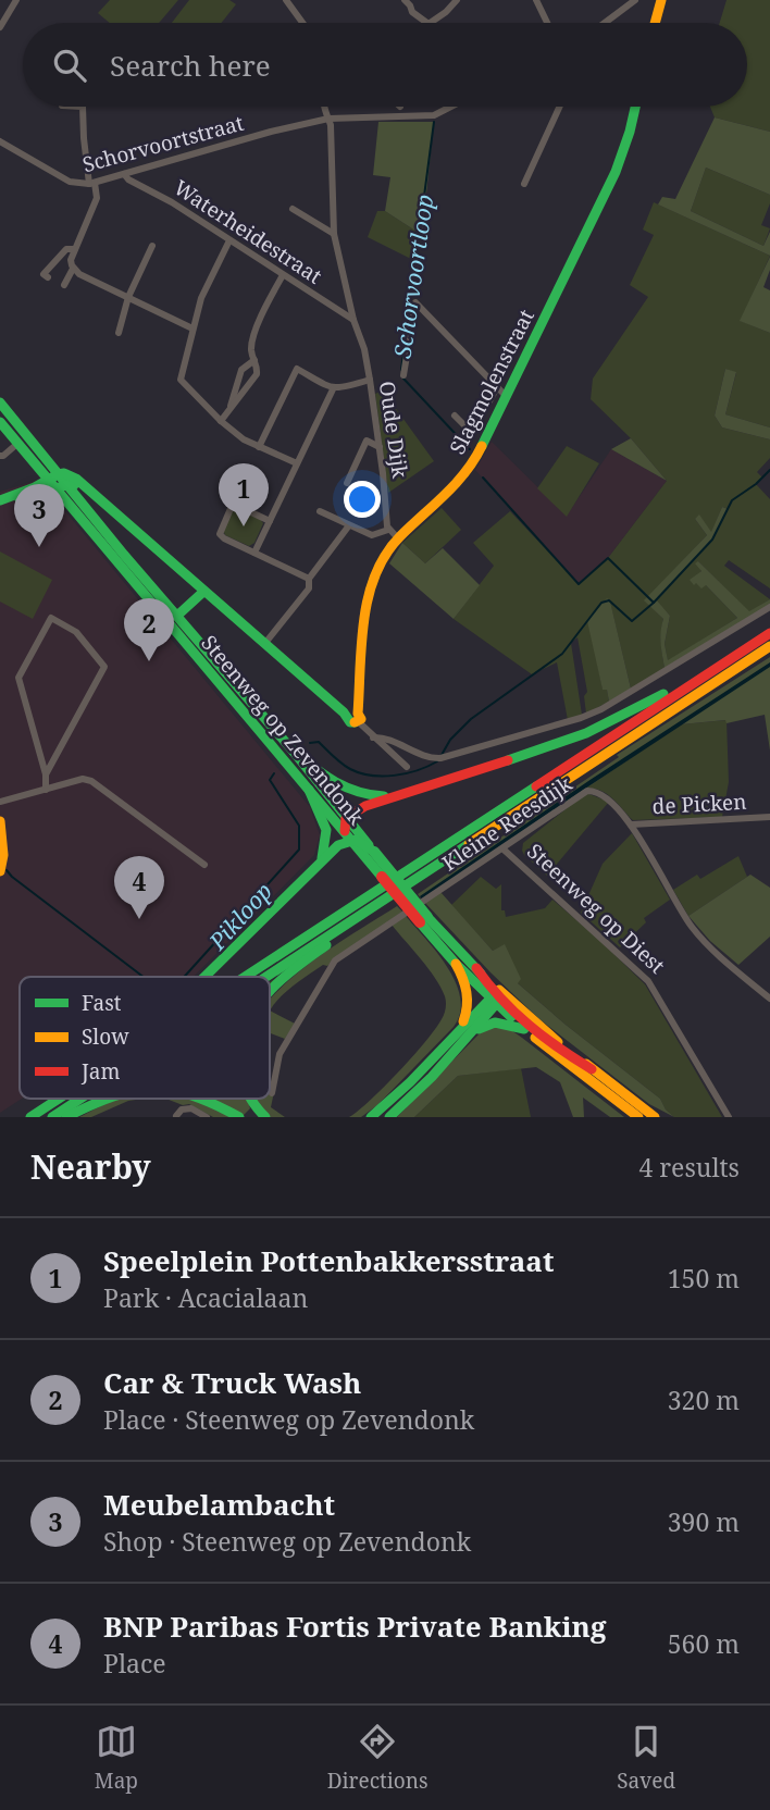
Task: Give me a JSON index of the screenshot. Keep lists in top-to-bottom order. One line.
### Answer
{"streets":{"main road":["Slagmolenstraat","Steenweg op Zevendonk"],"street":["Schorvoortstraat","Waterheidestraat","Oude Dijk","de Picken","Kleine Reesdijk","Steenweg op Diest"]},"crossings":[["Schorvoortstraat","Waterheidestraat"],["Schorvoortstraat","Oude Dijk"],["Waterheidestraat","Oude Dijk"],["Slagmolenstraat","Steenweg op Zevendonk"],["de Picken","Kleine Reesdijk"],["Kleine Reesdijk","Steenweg op Diest"]],"water":["Schorvoortloop","Pikloop"],"legend":["Fast","Slow","Jam"],"page":{"search":"Search here","pins":["1","3","2","4"],"heading":["Nearby","4 results"],"list":[{"mark":"1","name":"Speelplein Pottenbakkersstraat","note":"Park · Acacialaan","value":"150 m"},{"mark":"2","name":"Car & Truck Wash","note":"Place · Steenweg op Zevendonk","value":"320 m"},{"mark":"3","name":"Meubelambacht","note":"Shop · Steenweg op Zevendonk","value":"390 m"},{"mark":"4","name":"BNP Paribas Fortis Private Banking","note":"Place","value":"560 m"}],"nav":["Map","Directions","Saved"]}}
